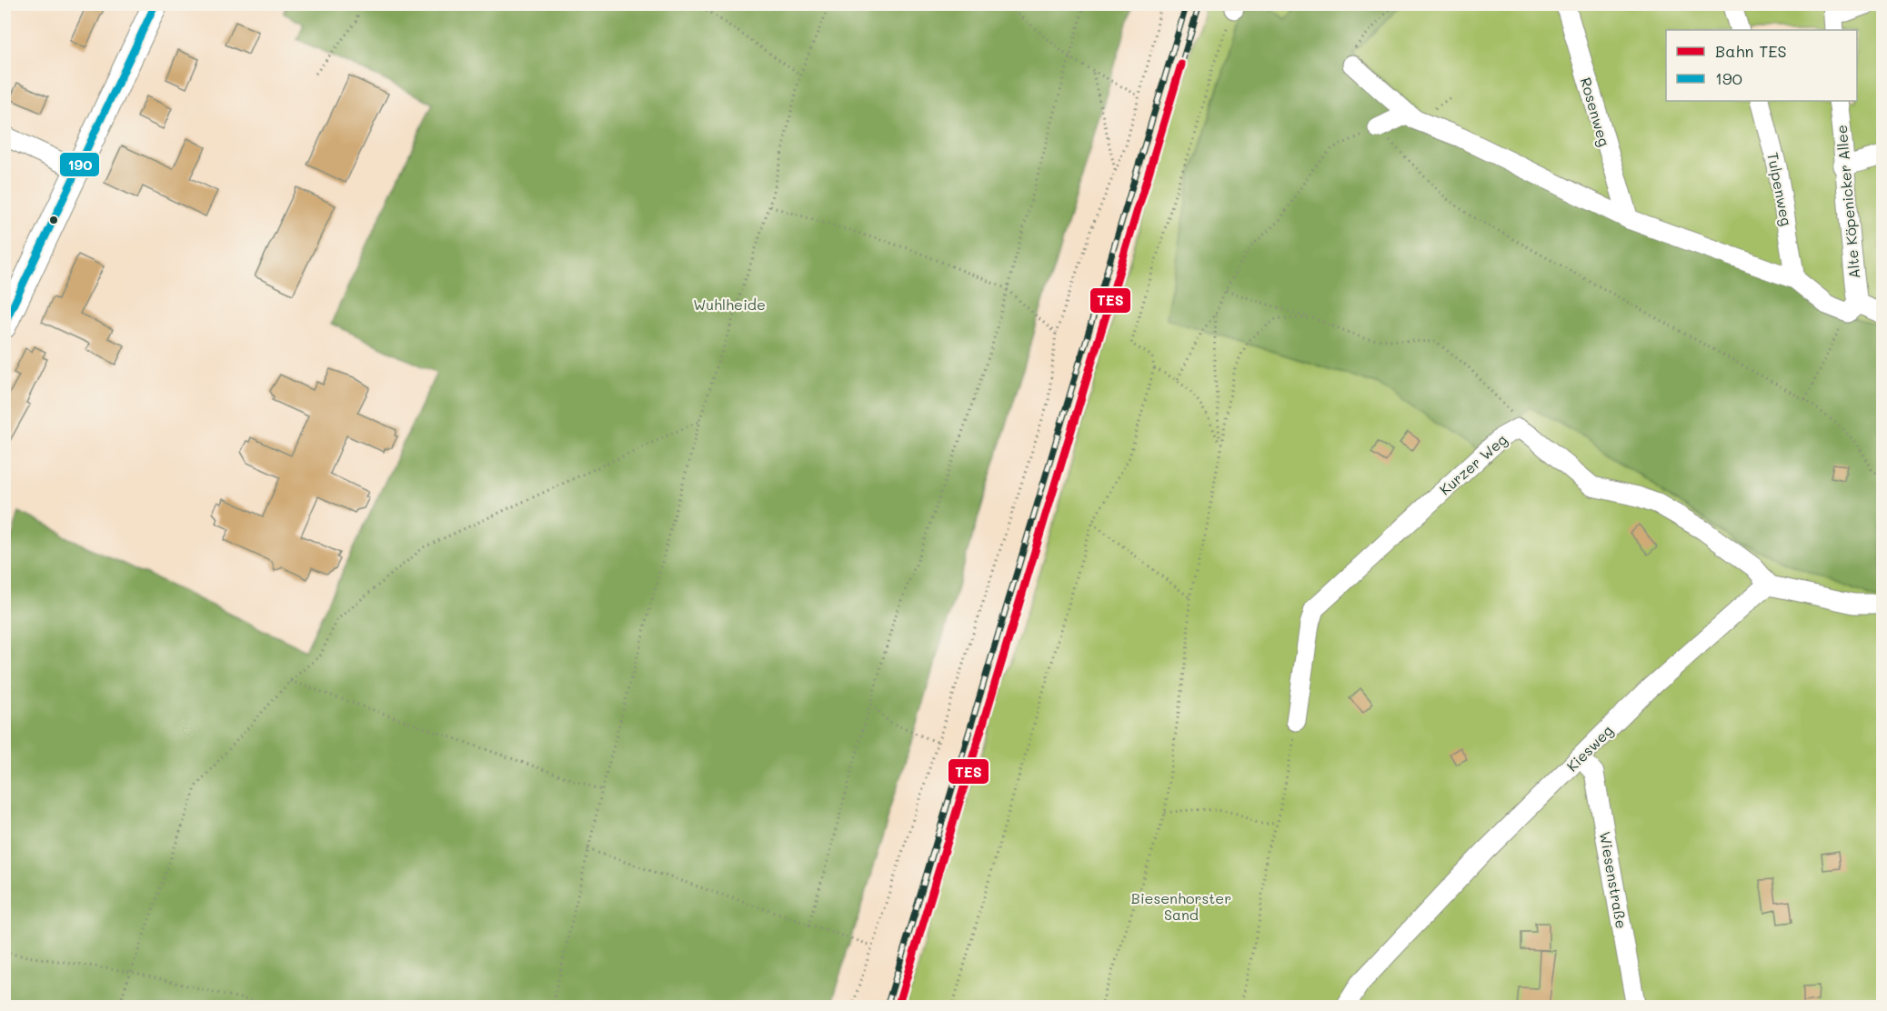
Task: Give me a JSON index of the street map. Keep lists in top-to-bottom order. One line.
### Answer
{"streets":{"street":["Rosenweg","Tulpenweg","Alte Köpenicker Allee","Kurzer Weg","Kiesweg","Wiesenstraße"]},"crossings":[["Kurzer Weg","Kiesweg"],["Kiesweg","Wiesenstraße"]],"parks":["Wuhlheide","Biesenhorster Sand"],"lines":["transit line 190","rail line TES"],"legend":["Bahn TES","190"]}
